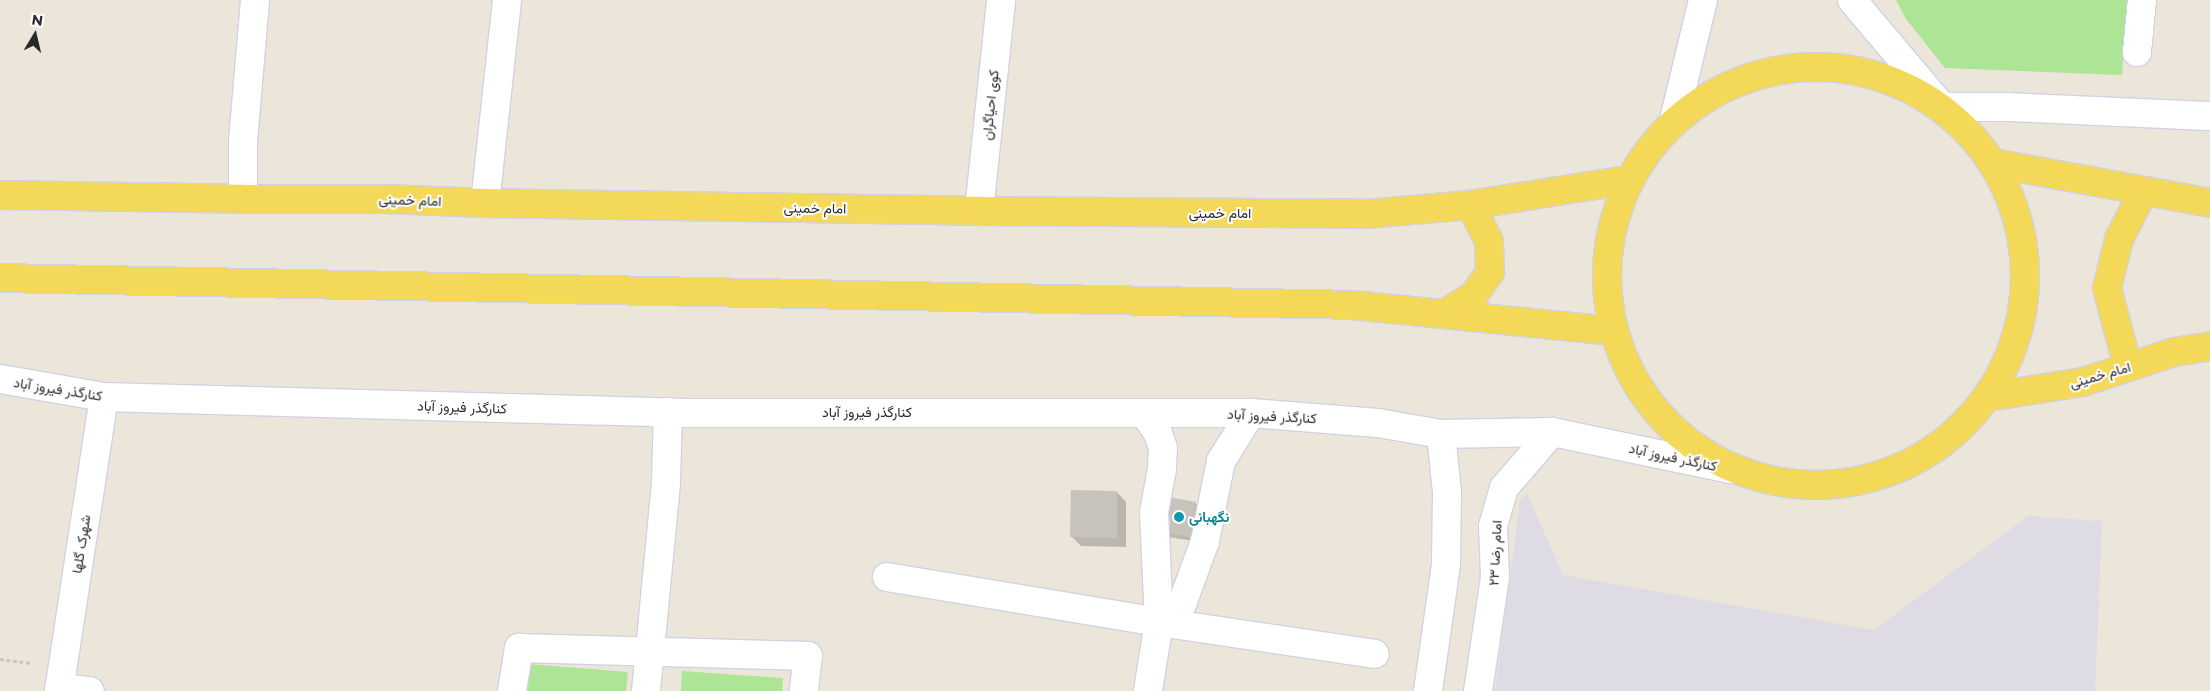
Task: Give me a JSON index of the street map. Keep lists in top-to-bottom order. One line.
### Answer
{"streets":{"main road":["امام خمینی"],"street":["کوی احیاگران","کنارگذر فیروز آباد","شهرک گلها","امام رضا ۲۳"]},"crossings":[["کوی احیاگران","امام خمینی"],["کنارگذر فیروز آباد","شهرک گلها"],["کنارگذر فیروز آباد","امام رضا ۲۳"]],"places":["نگهبانی"],"north":"top"}
